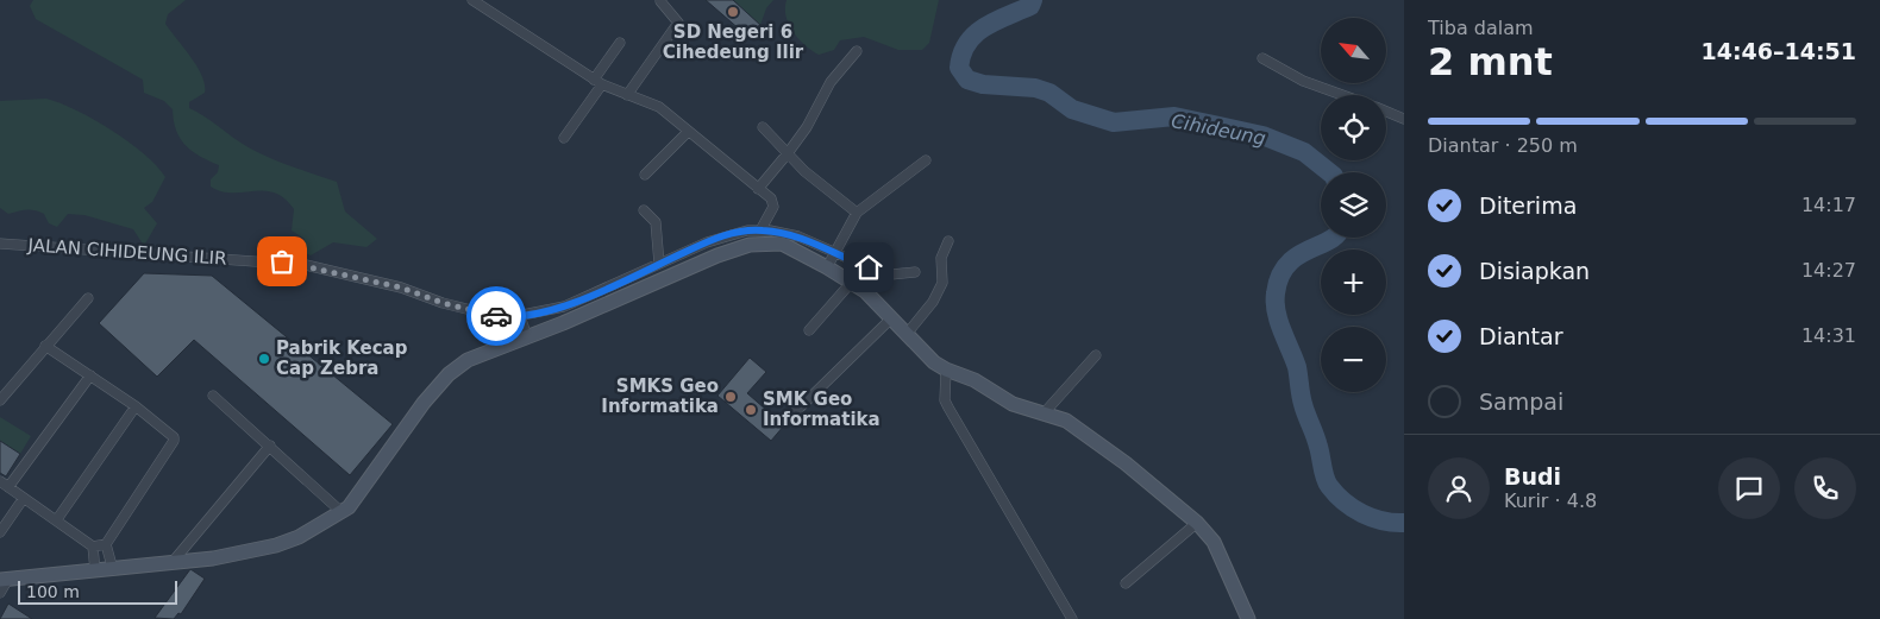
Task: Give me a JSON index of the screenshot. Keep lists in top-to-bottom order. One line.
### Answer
{"streets":{"street":["JALAN CIHIDEUNG ILIR"]},"water":["Cihideung"],"places":["SD Negeri 6 Cihedeung Ilir","Pabrik Kecap Cap Zebra","SMKS Geo Informatika","SMK Geo Informatika"],"scale_bar":"100 m","north":"top left","page":{"heading":["2 mnt","Tiba dalam","14:46–14:51"],"panel":["Budi","Kurir · 4.8"],"map_buttons":["+","−"],"bar":"Diantar · 250 m","list":[["Diterima","14:17"],["Disiapkan","14:27"],["Diantar","14:31"],"Sampai"],"scale":"100 m"}}
